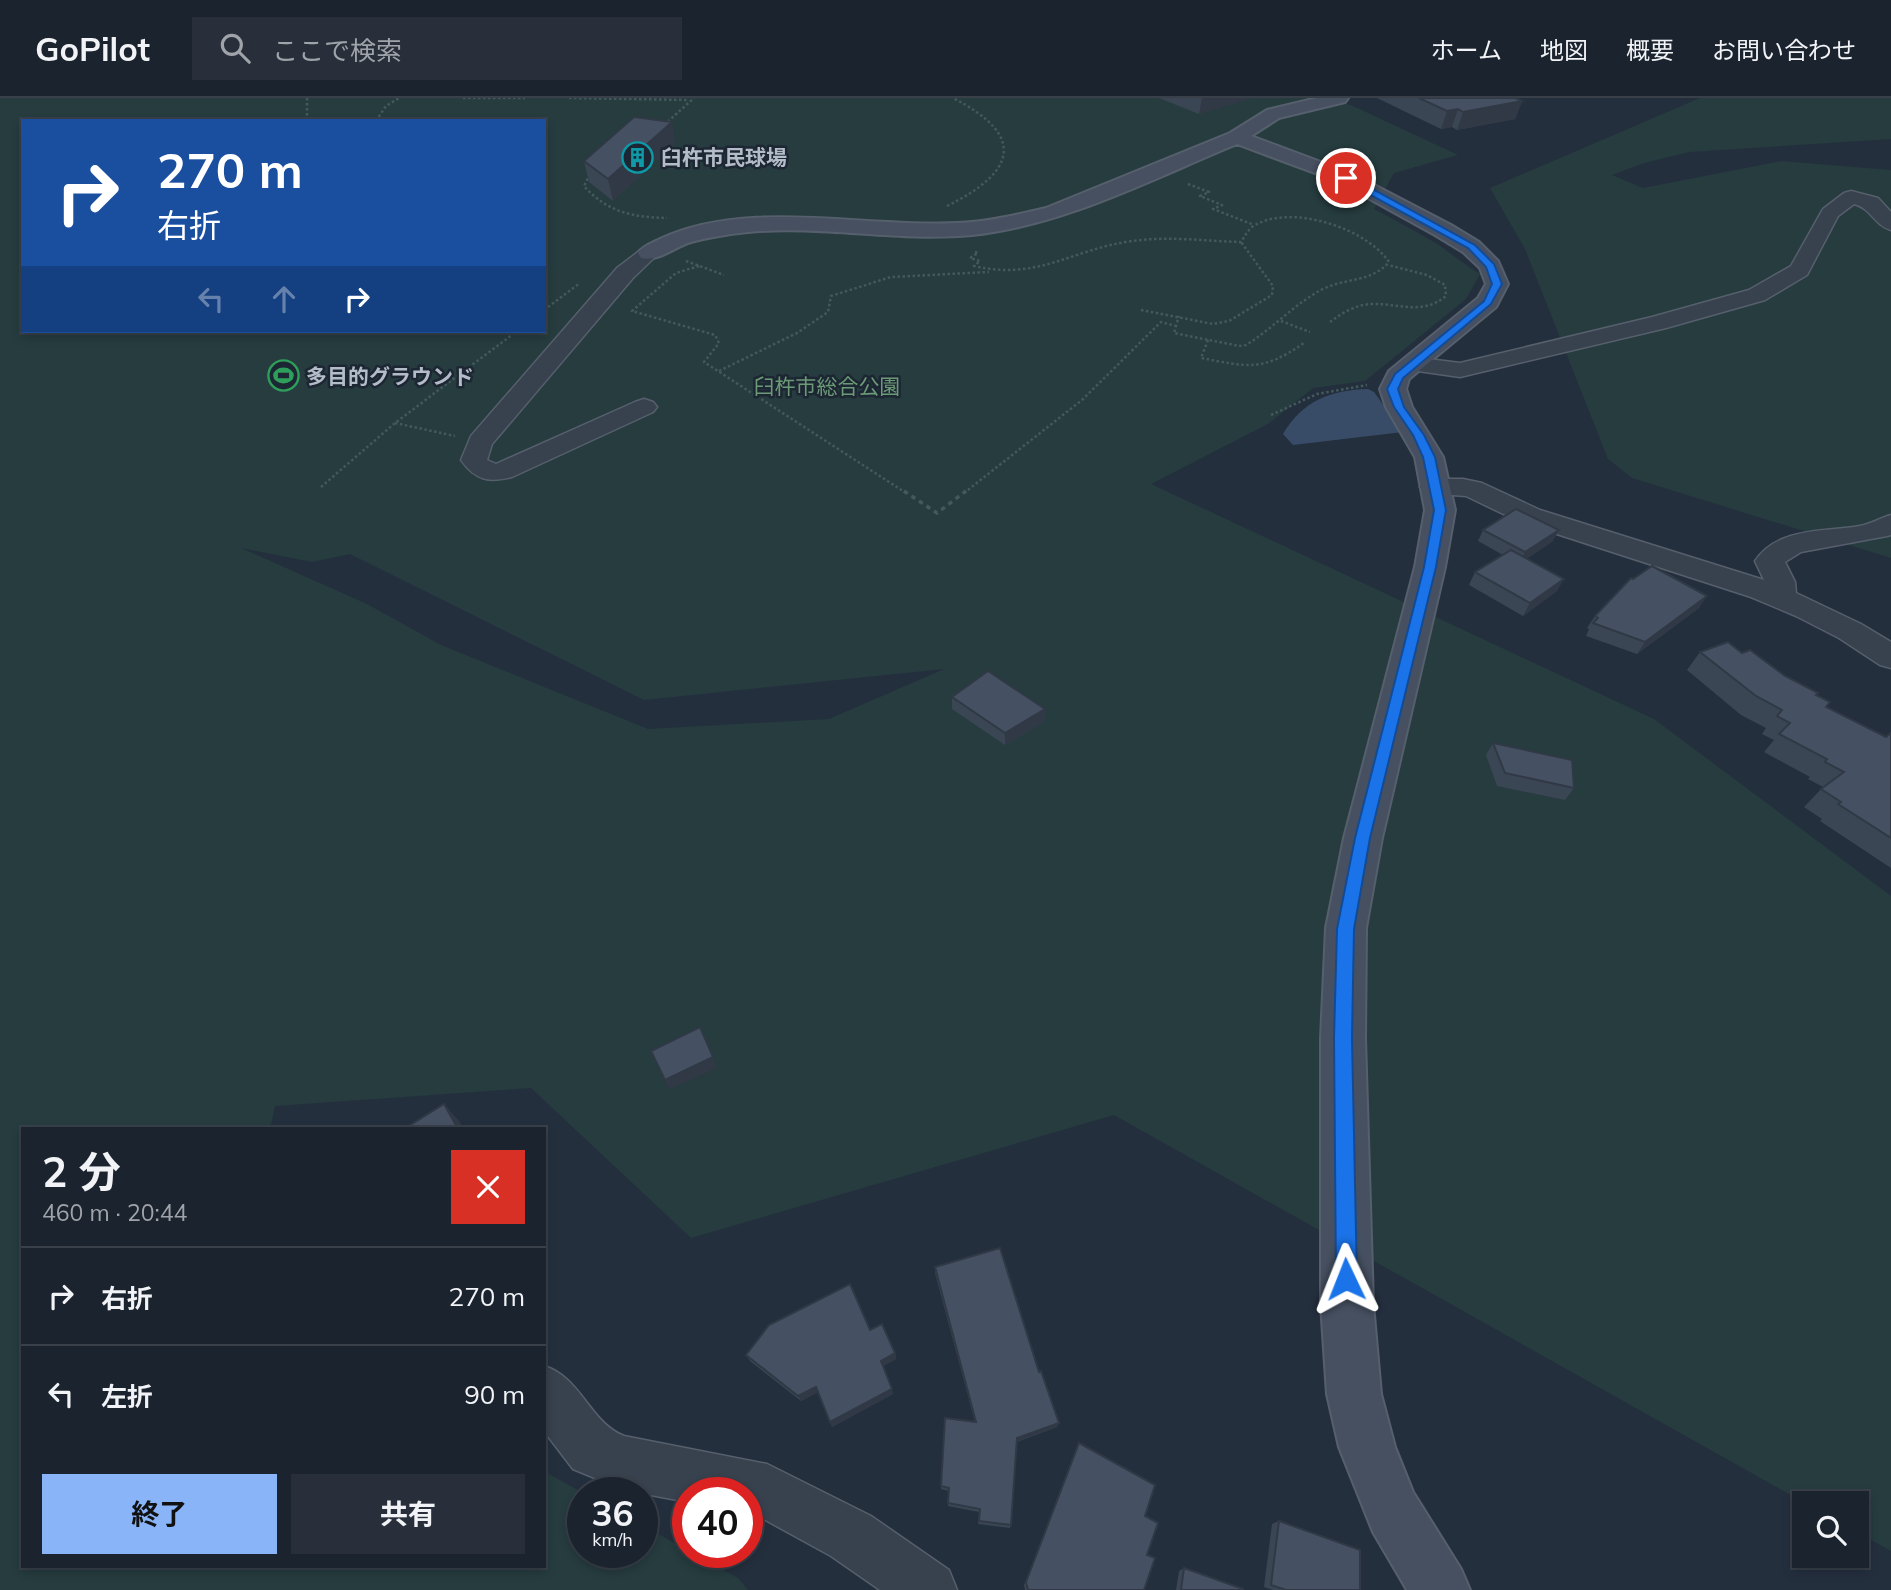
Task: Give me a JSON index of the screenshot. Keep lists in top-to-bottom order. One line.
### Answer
{"parks":["臼杵市総合公園"],"places":{"building":["臼杵市民球場"],"sports":["多目的グラウンド"]},"page":{"header":"GoPilot","search":"ここで検索","nav":["ホーム","地図","概要","お問い合わせ"],"turn":["270 m","右折"],"heading":["2 分","460 m · 20:44"],"list":[{"name":"右折","value":"270 m"},{"name":"左折","value":"90 m"}],"buttons":["終了","共有"],"speed":"36 km/h","limit":"40"}}
